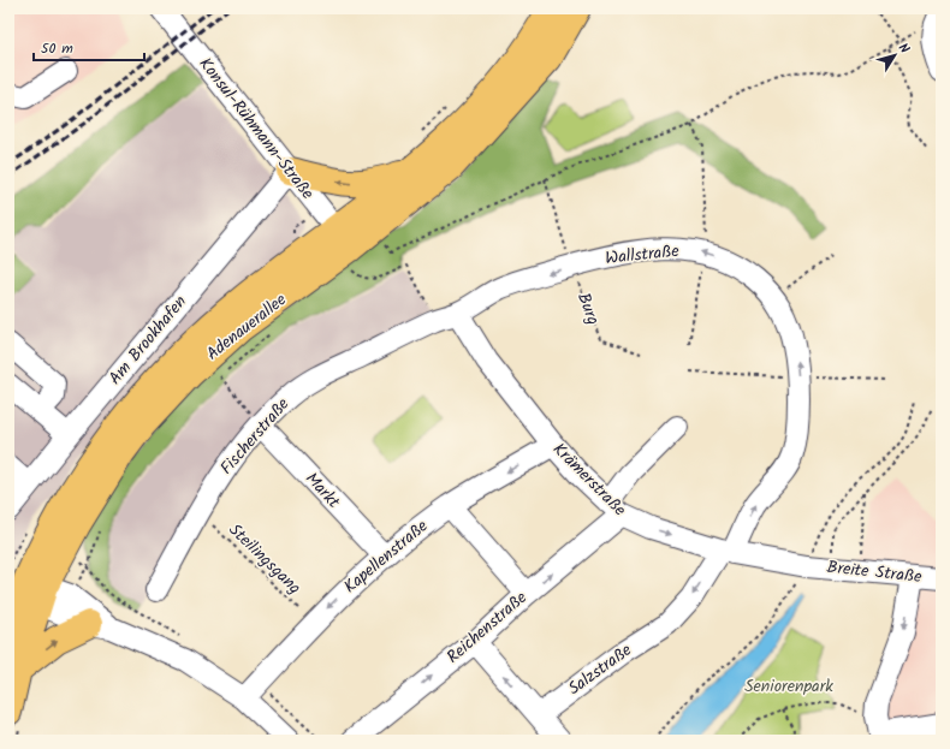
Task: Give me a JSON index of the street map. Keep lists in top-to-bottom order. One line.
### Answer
{"streets":{"main road":["Adenauerallee"],"street":["Konsul-Rühmann-Straße","Wallstraße","Am Brookhafen","Fischerstraße","Krämerstraße","Markt","Kapellenstraße","Breite Straße","Reichenstraße","Salzstraße"],"path":["Burg","Steilingsgang"]},"crossings":[["Konsul-Rühmann-Straße","Adenauerallee"],["Konsul-Rühmann-Straße","Am Brookhafen"],["Wallstraße","Burg"],["Wallstraße","Fischerstraße"],["Wallstraße","Krämerstraße"],["Wallstraße","Salzstraße"],["Fischerstraße","Krämerstraße"],["Fischerstraße","Markt"],["Fischerstraße","Steilingsgang"],["Krämerstraße","Kapellenstraße"],["Krämerstraße","Breite Straße"],["Krämerstraße","Reichenstraße"],["Krämerstraße","Salzstraße"],["Markt","Kapellenstraße"],["Kapellenstraße","Steilingsgang"]],"one_way":["Kapellenstraße","Reichenstraße","Salzstraße"],"parks":["Seniorenpark"],"scale_bar":"50 m","north":"top right"}
